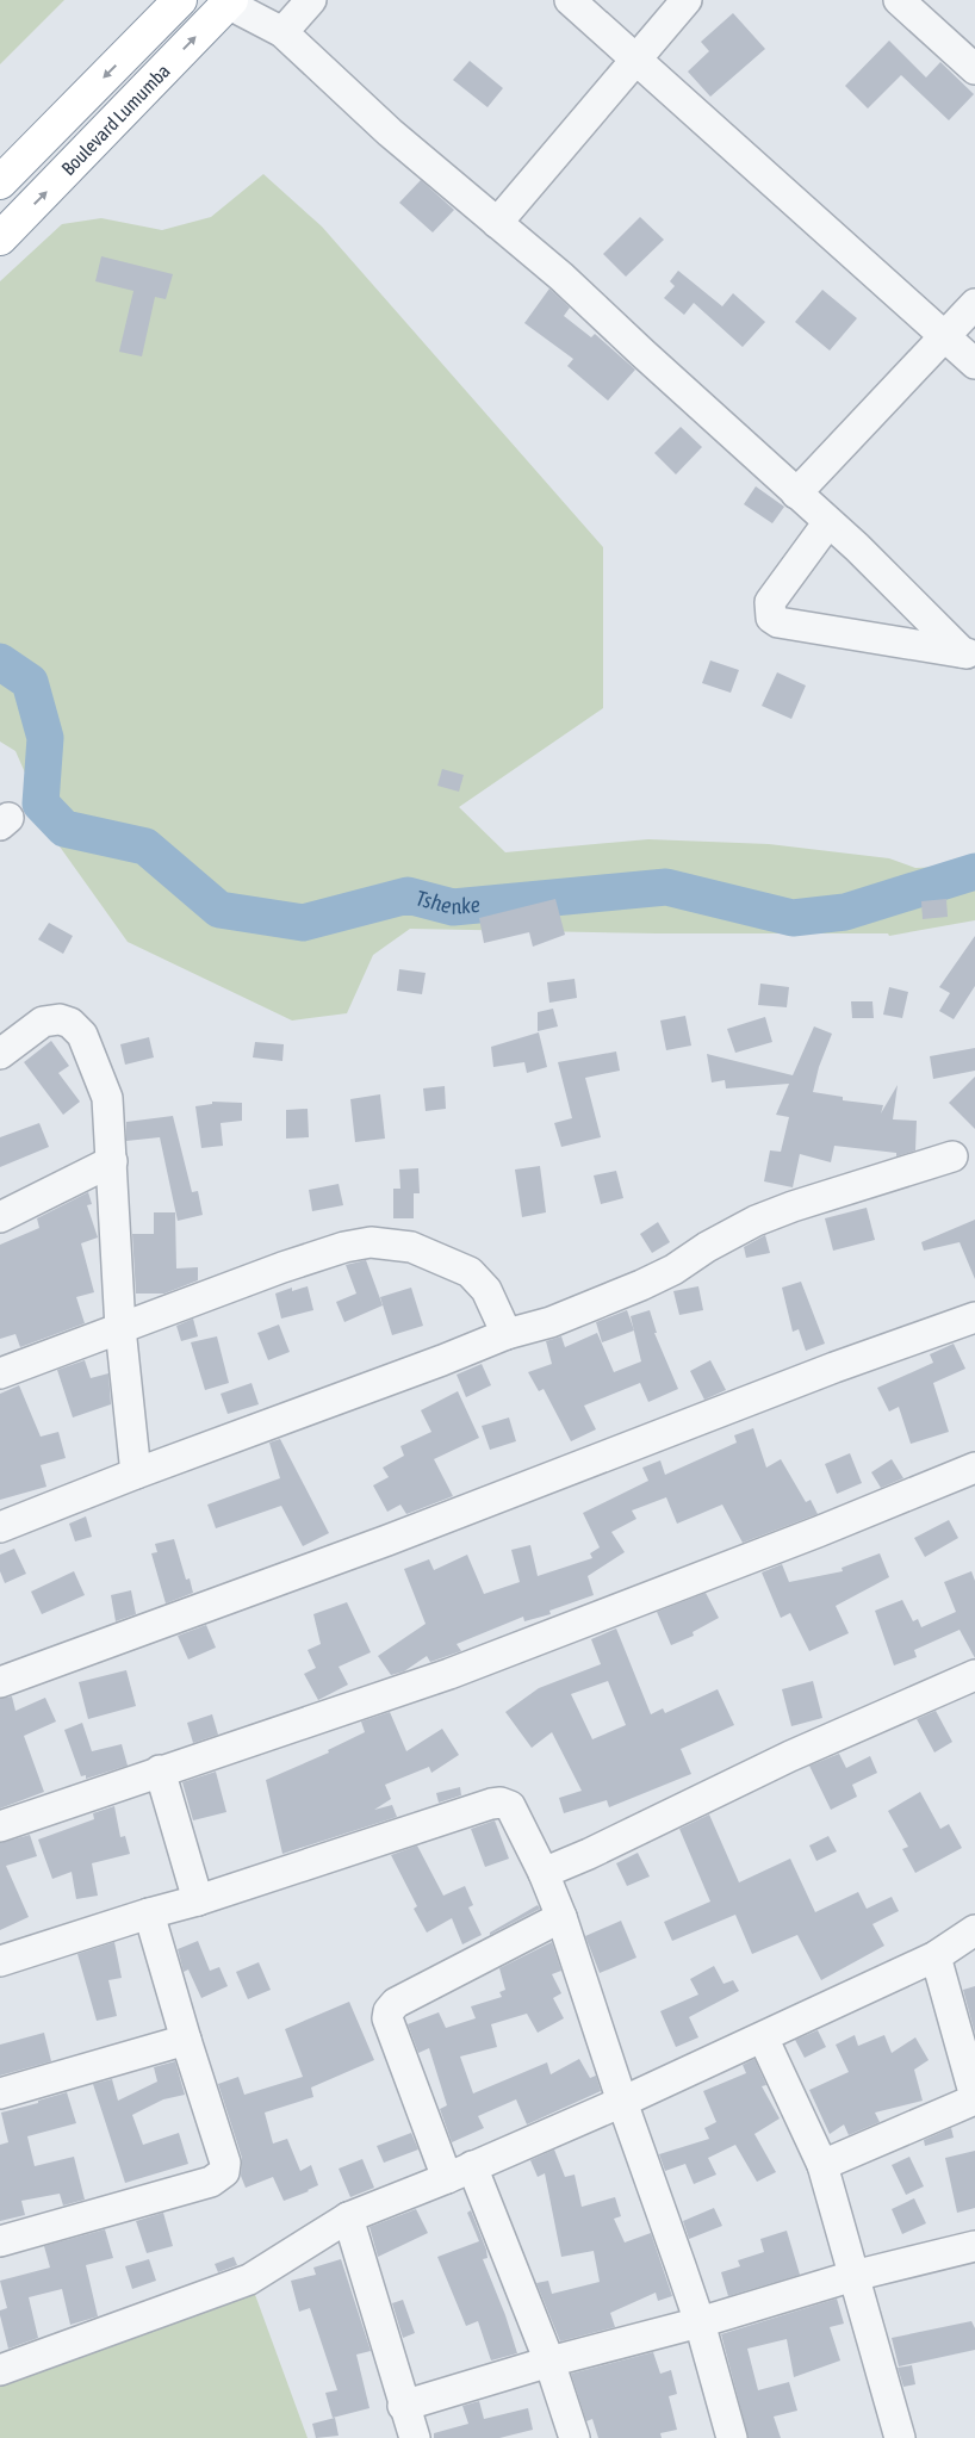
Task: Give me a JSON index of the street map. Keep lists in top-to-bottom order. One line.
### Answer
{"streets":{"highway":["Boulevard Lumumba"]},"water":["Tshenke"]}
